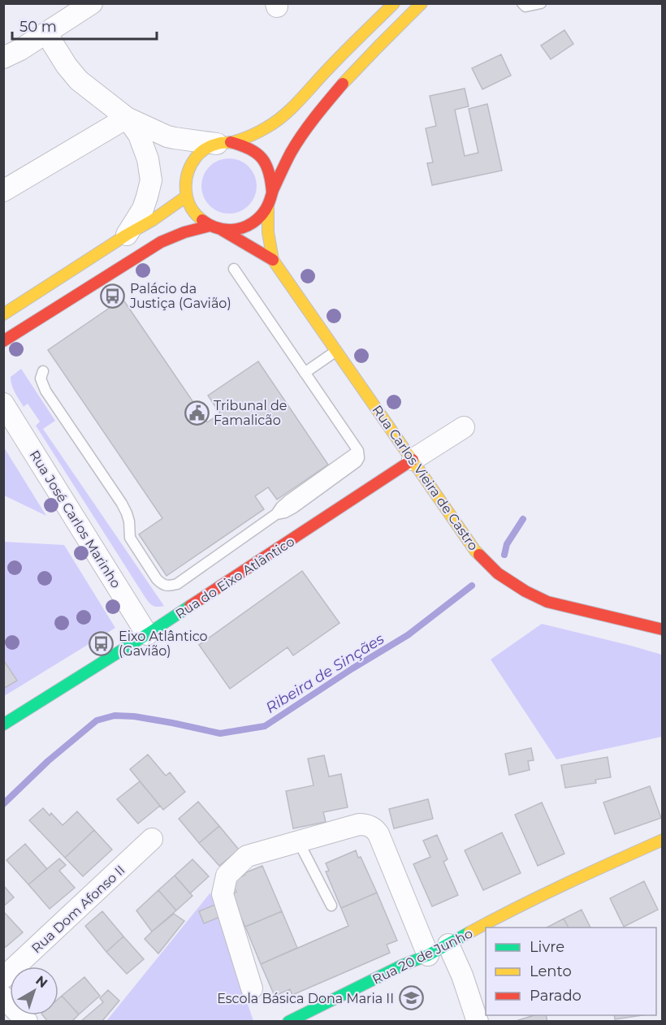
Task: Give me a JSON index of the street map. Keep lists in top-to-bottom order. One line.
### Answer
{"streets":{"street":["Rua Carlos Vieira de Castro","Rua José Carlos Marinho","Rua do Eixo Atlântico","Rua Dom Afonso II","Rua 20 de Junho"]},"crossings":[["Rua Carlos Vieira de Castro","Rua do Eixo Atlântico"],["Rua José Carlos Marinho","Rua do Eixo Atlântico"]],"water":["Ribeira de Sinçães"],"places":{"bus stop":["Palácio da Justiça (Gavião)","Eixo Atlântico (Gavião)"],"public building":["Tribunal de Famalicão"],"school or university":["Escola Básica Dona Maria II"]},"legend":["Livre","Lento","Parado"],"scale_bar":"50 m","north":"top right"}
